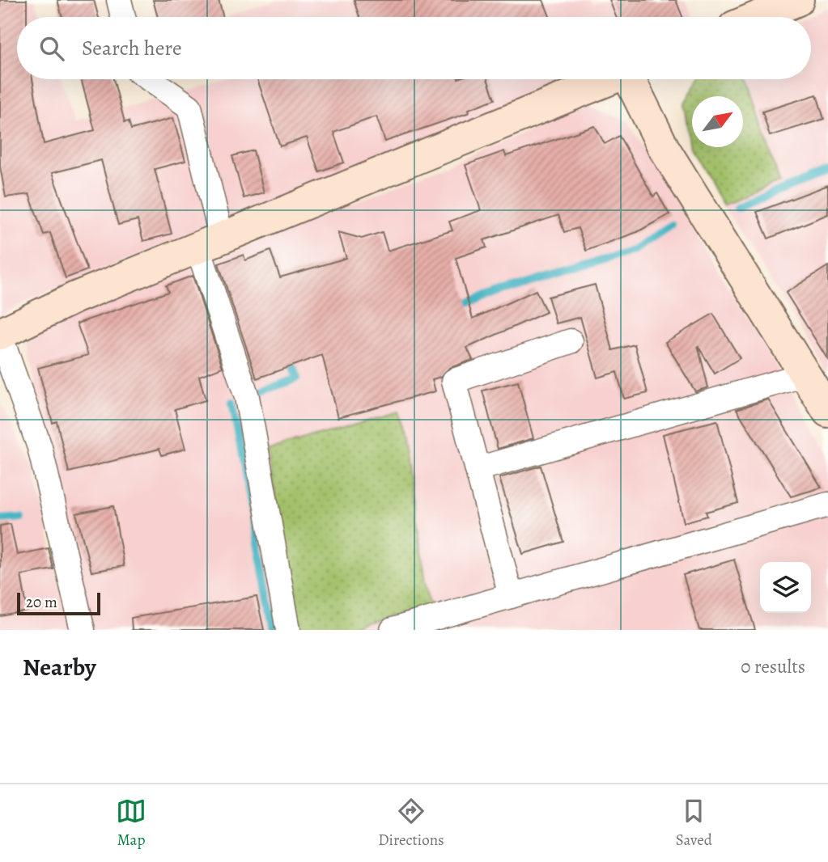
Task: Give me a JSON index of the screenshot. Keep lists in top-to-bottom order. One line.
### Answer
{"scale_bar":"20 m","north":"top right","page":{"search":"Search here","scale":"20 m","heading":["Nearby","0 results"],"nav":["Map","Directions","Saved"]}}
